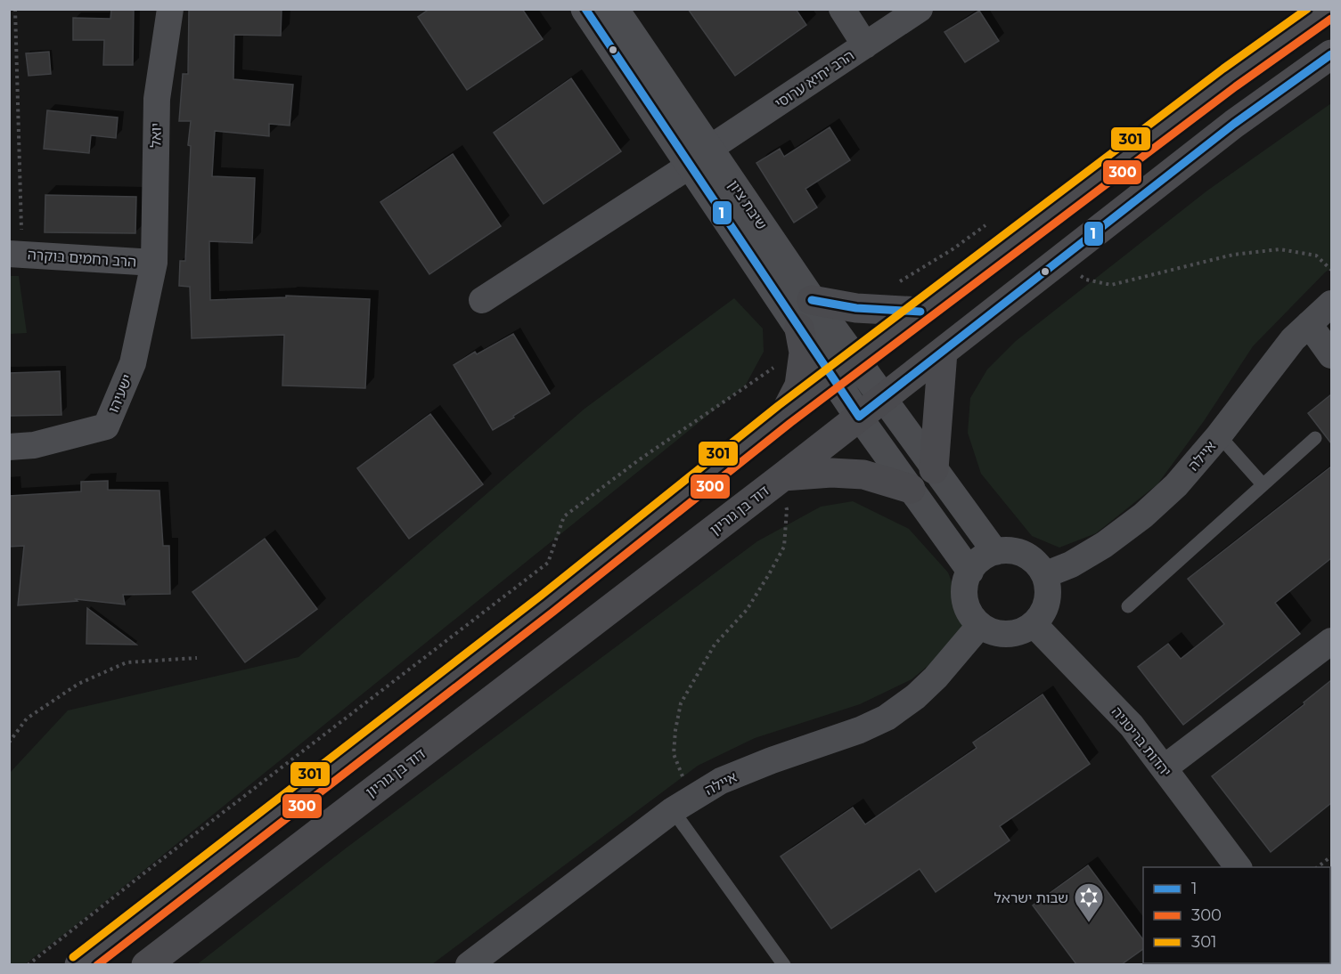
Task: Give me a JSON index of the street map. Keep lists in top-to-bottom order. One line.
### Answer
{"streets":{"main road":["דוד בן גוריון"],"street":["הרב יחיא ערוסי","יואל","שיבת ציון","הרב רחמים בוקרה","ישעיהו","איילה","יהדות בריטניה"]},"crossings":[["הרב יחיא ערוסי","שיבת ציון"],["יואל","הרב רחמים בוקרה"],["יואל","ישעיהו"],["שיבת ציון","דוד בן גוריון"],["הרב רחמים בוקרה","ישעיהו"],["איילה","יהדות בריטניה"]],"places":{"synagogue":["שבות ישראל"]},"lines":["transit line 1","transit line 301","transit line 300"],"legend":["1","300","301"]}
